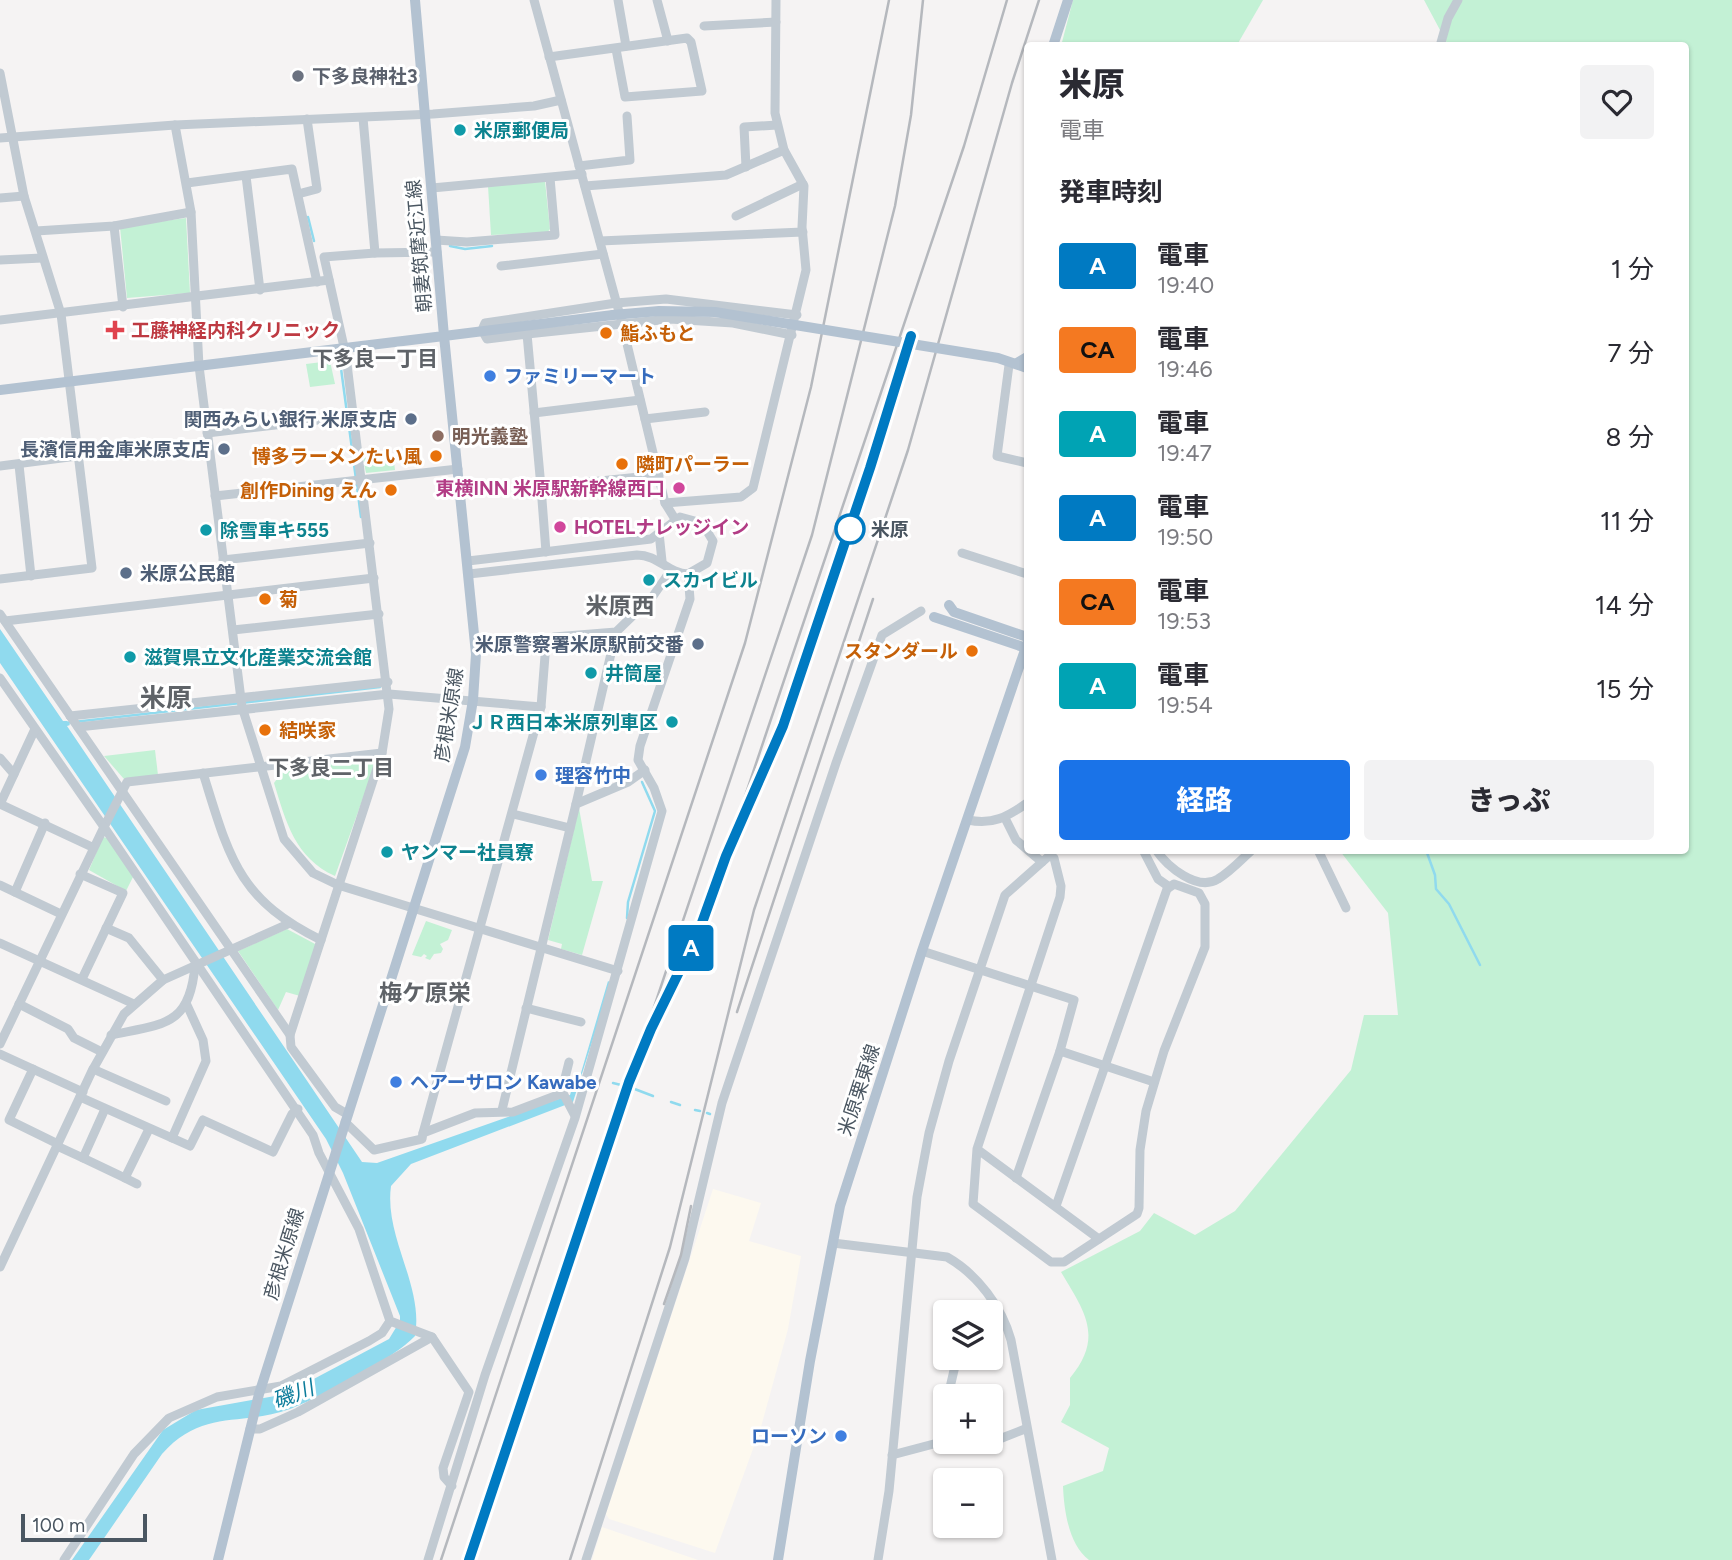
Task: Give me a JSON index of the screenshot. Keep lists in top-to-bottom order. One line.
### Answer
{"streets":{"main road":["朝妻筑摩近江線","彦根米原線","米原栗東線"]},"crossings":[["朝妻筑摩近江線","彦根米原線"]],"districts":["下多良一丁目","米原西","米原","下多良二丁目","梅ケ原栄"],"water":["磯川"],"places":{"other":["下多良神社3","米原郵便局","鮨ふもと","ファミリーマート","関西みらい銀行 米原支店","明光義塾","長濱信用金庫米原支店","博多ラーメンたい風","隣町パーラー","東横INN 米原駅新幹線西口","創作Dining えん","HOTELナレッジイン","米原","除雪車キ555","米原公民館","スカイビル","菊","米原警察署米原駅前交番","スタンダール","滋賀県立文化産業交流会館","井筒屋","ＪＲ西日本米原列車区","結咲家","理容竹中","ヤンマー社員寮","ヘアーサロン Kawabe","ローソン"],"health":["工藤神経内科クリニック"]},"scale_bar":"100 m","page":{"on_map":"A","heading":[["米原","電車"],"発車時刻"],"list":[{"mark":"A","name":"電車","note":"19:40","value":"1 分"},{"mark":"CA","name":"電車","note":"19:46","value":"7 分"},{"mark":"A","name":"電車","note":"19:47","value":"8 分"},{"mark":"A","name":"電車","note":"19:50","value":"11 分"},{"mark":"CA","name":"電車","note":"19:53","value":"14 分"},{"mark":"A","name":"電車","note":"19:54","value":"15 分"}],"buttons":["経路","きっぷ"],"map_buttons":["+","−"],"scale":"100 m"}}
